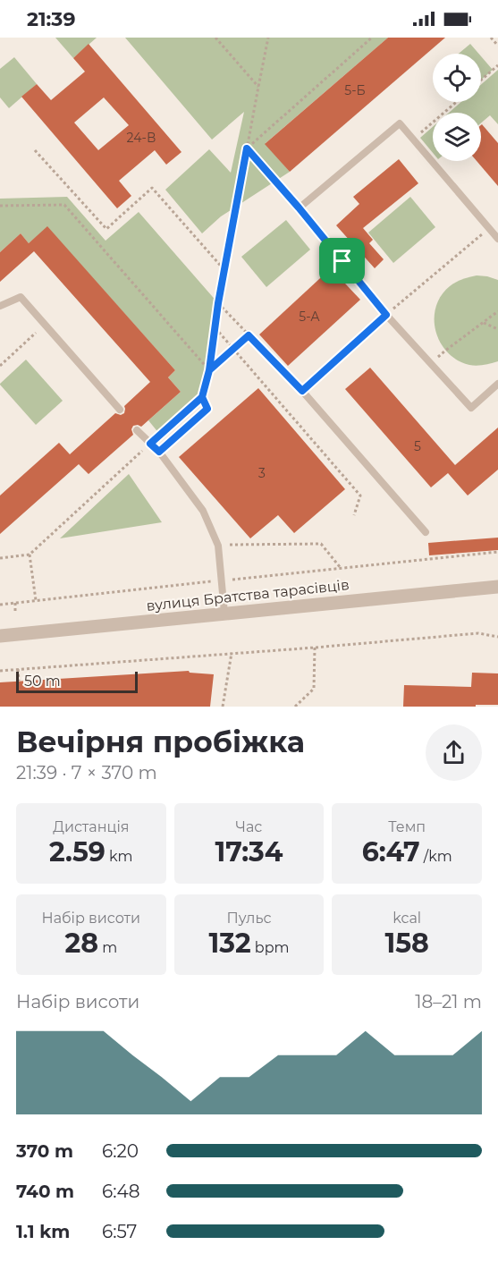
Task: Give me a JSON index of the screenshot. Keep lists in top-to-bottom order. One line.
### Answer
{"streets":{"street":["вулиця Братства тарасівців"]},"house_numbers":["5-Б","24-В","5-А","5","3"],"scale_bar":"50 m","page":{"status":"21:39","scale":"50 m","heading":["Вечірня пробіжка","21:39 · 7 × 370 m"],"stats":[["Дистанція","2.59 km"],["Час","17:34"],["Темп","6:47 /km"],["Набір висоти","28 m"],["Пульс","132 bpm"],["kcal","158"]],"chart":["Набір висоти","18–21 m"],"list":[{"name":"370 m","note":"6:20"},{"name":"740 m","note":"6:48"},{"name":"1.1 km","note":"6:57"}]}}
